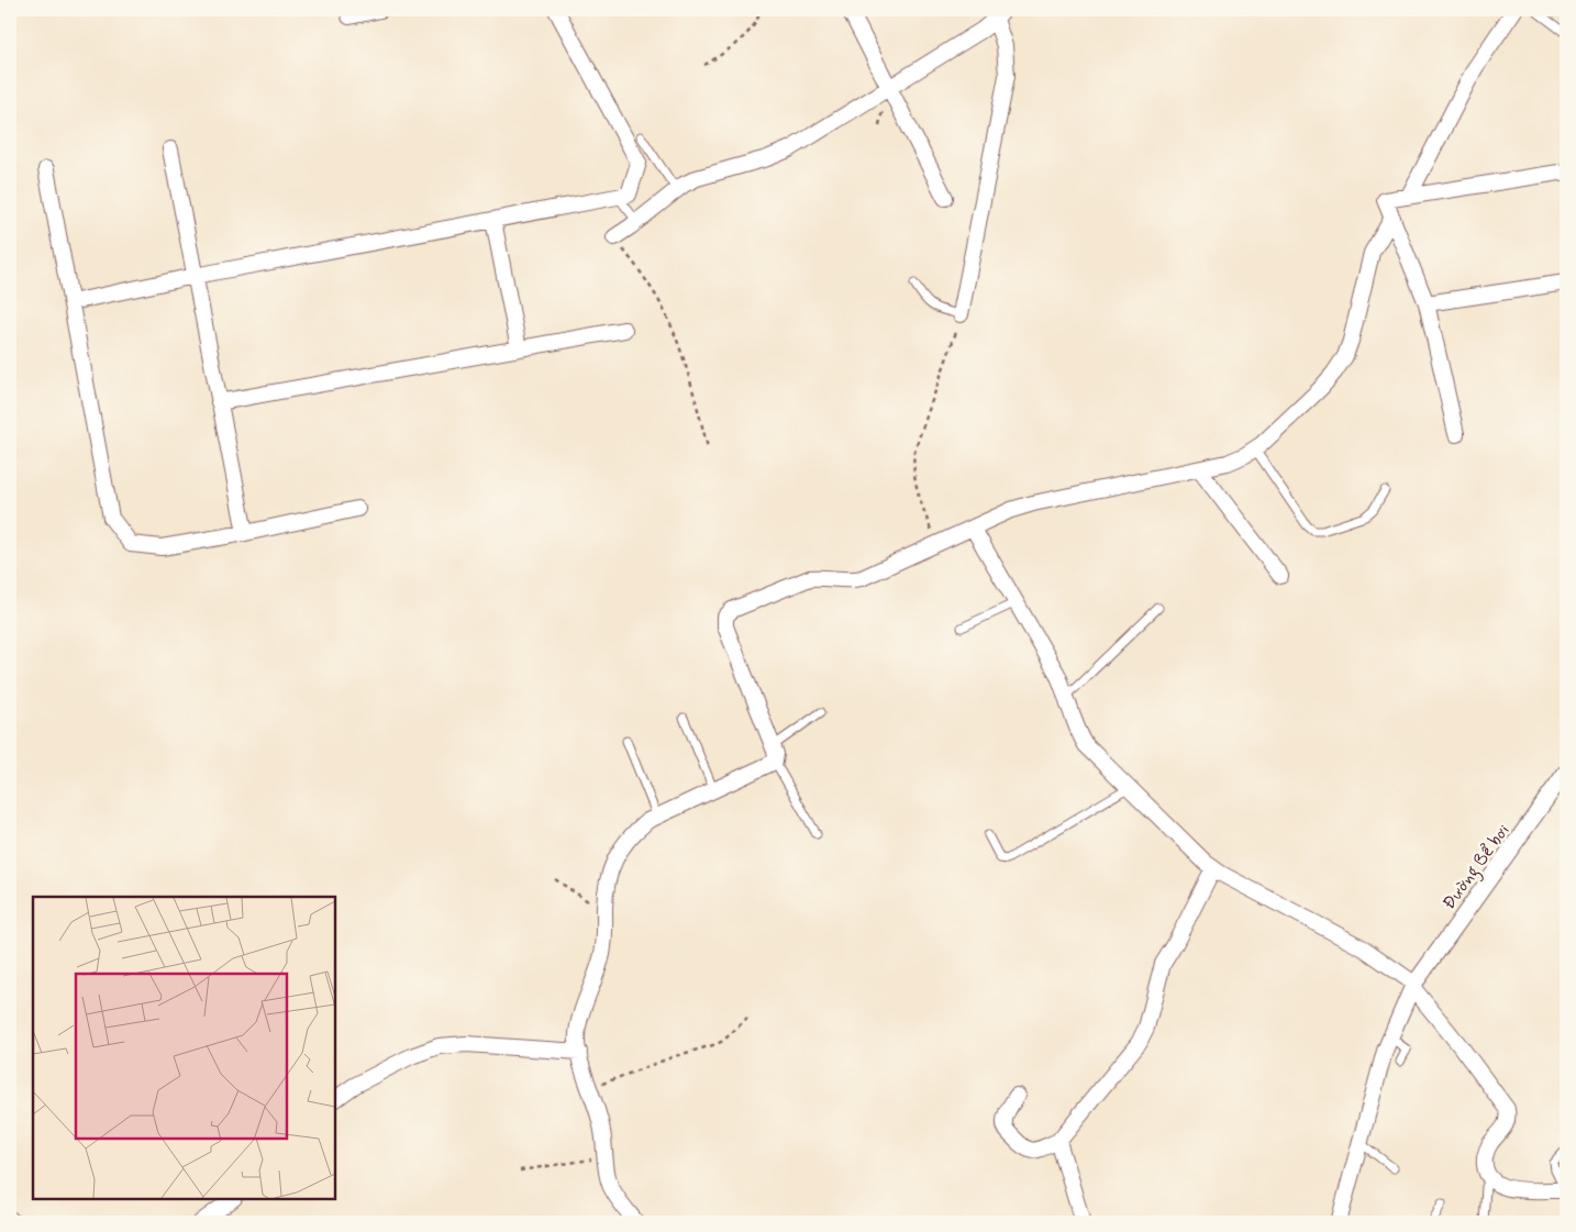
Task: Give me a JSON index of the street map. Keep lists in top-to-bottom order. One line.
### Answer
{"streets":{"street":["Đường Bể bơi"]}}
